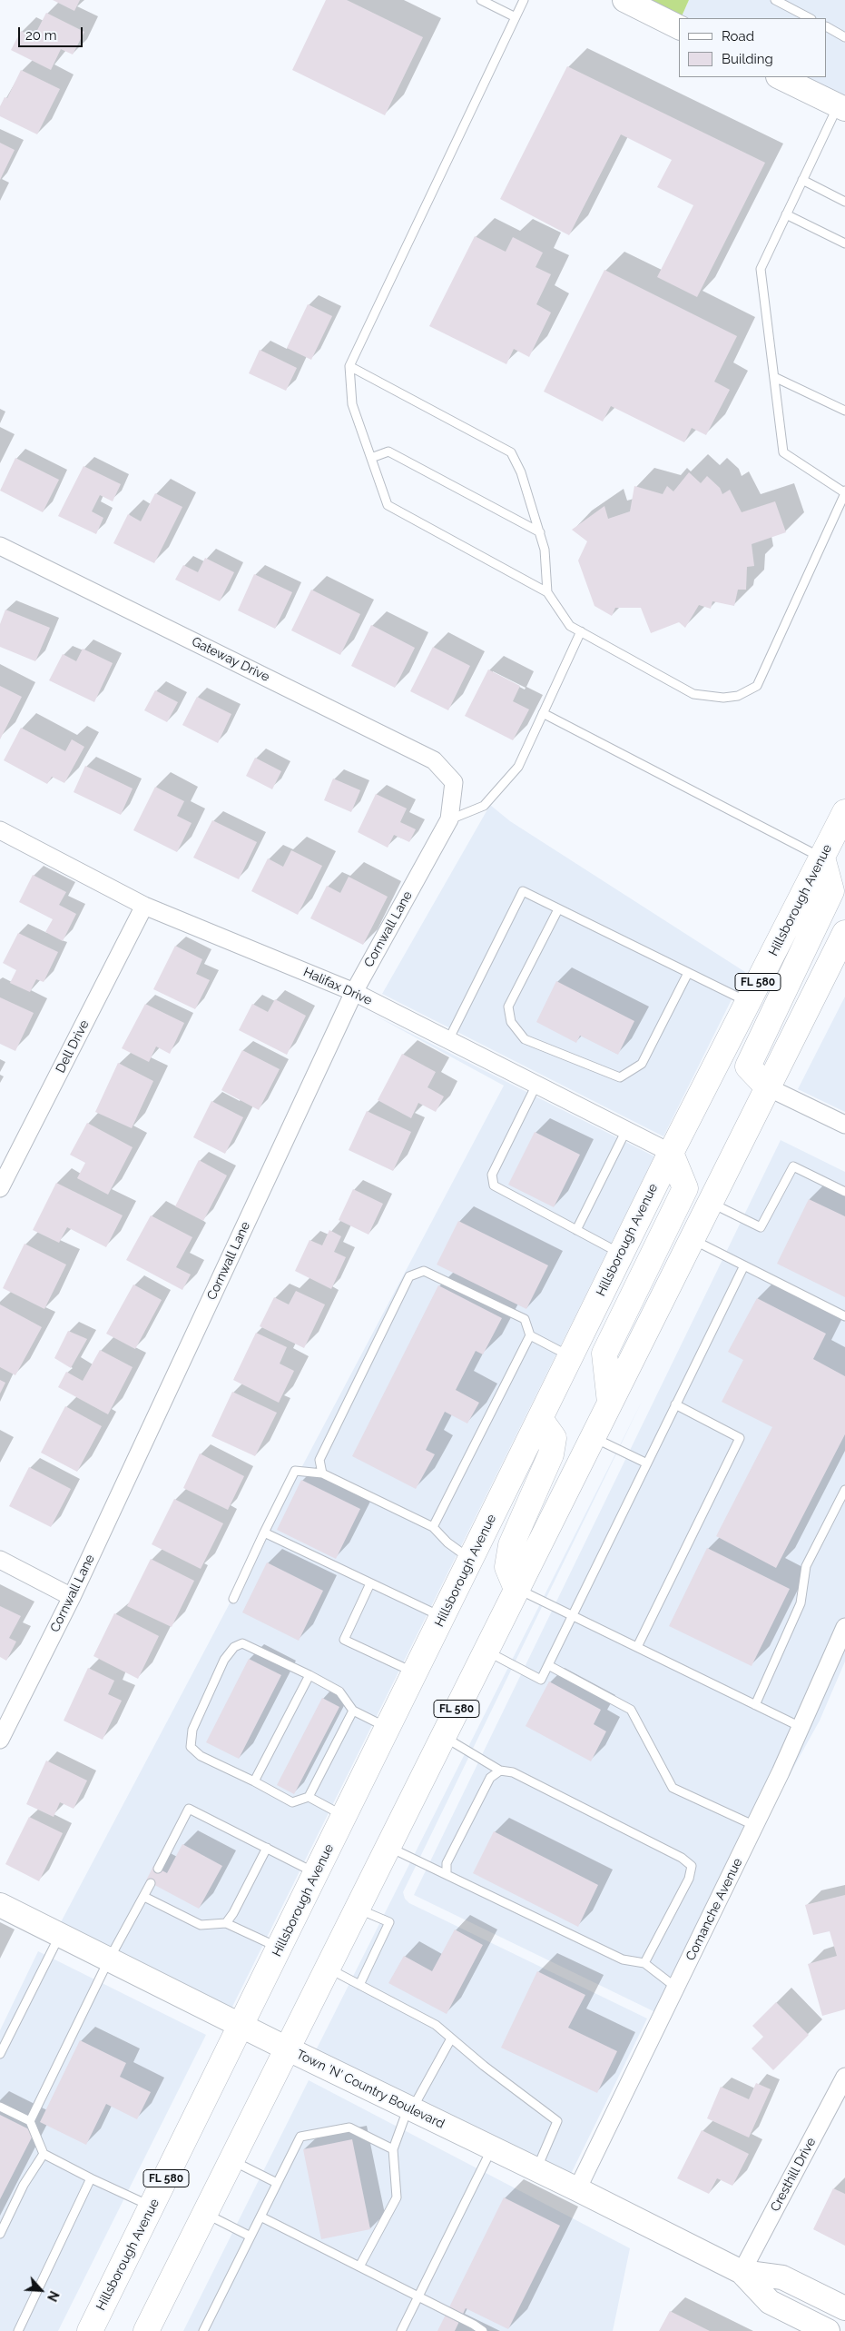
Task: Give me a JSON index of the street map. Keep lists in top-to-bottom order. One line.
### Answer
{"streets":{"main road":["Hillsborough Avenue","FL 580"],"street":["Gateway Drive","Cornwall Lane","Halifax Drive","Dell Drive","Comanche Avenue","Town 'N' Country Boulevard","Cresthill Drive"]},"crossings":[["Gateway Drive","Cornwall Lane"],["Hillsborough Avenue","Halifax Drive"],["Hillsborough Avenue","Town 'N' Country Boulevard"],["Cornwall Lane","Halifax Drive"],["FL 580","Town 'N' Country Boulevard"],["Halifax Drive","Dell Drive"],["Comanche Avenue","Town 'N' Country Boulevard"],["Town 'N' Country Boulevard","Cresthill Drive"]],"legend":["Road","Building"],"scale_bar":"20 m","north":"bottom right"}
